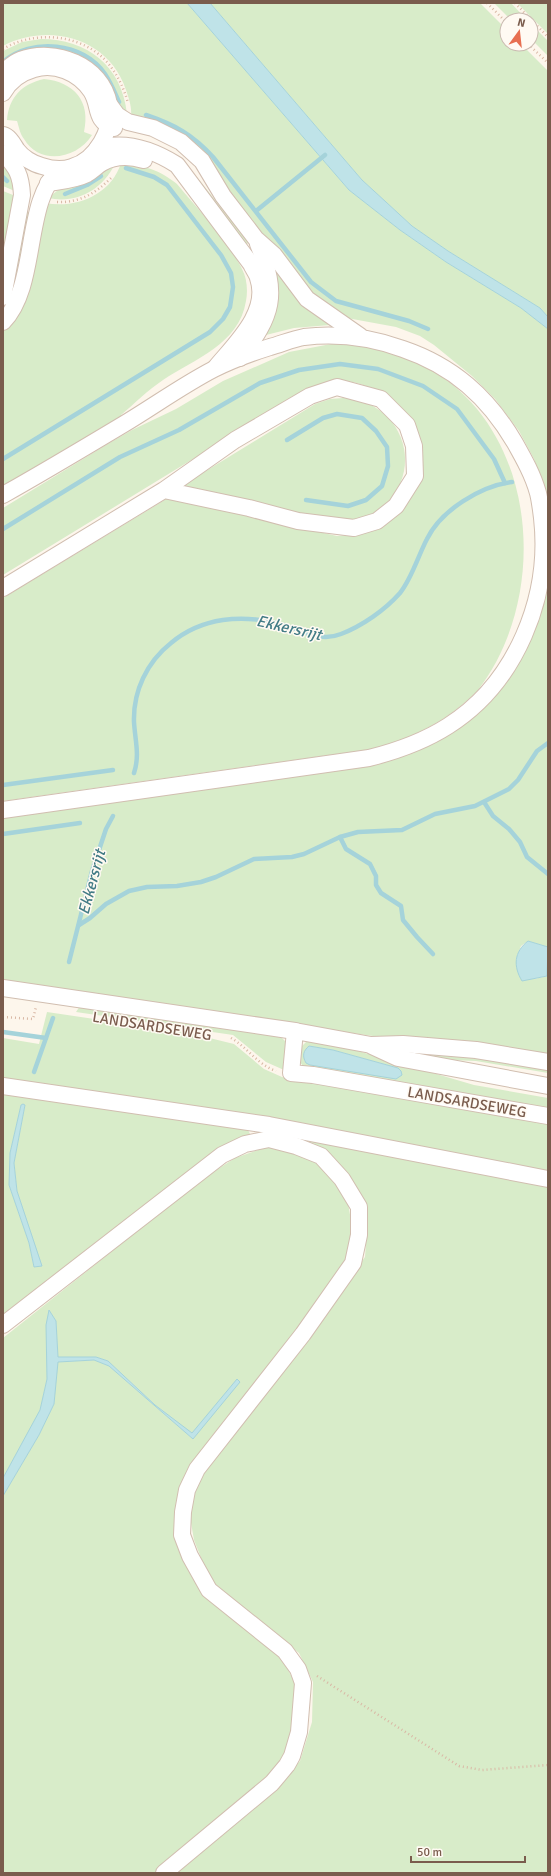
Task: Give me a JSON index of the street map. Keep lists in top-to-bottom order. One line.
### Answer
{"streets":{"street":["LANDSARDSEWEG"]},"water":["Ekkersrijt"],"scale_bar":"50 m","north":"top"}
